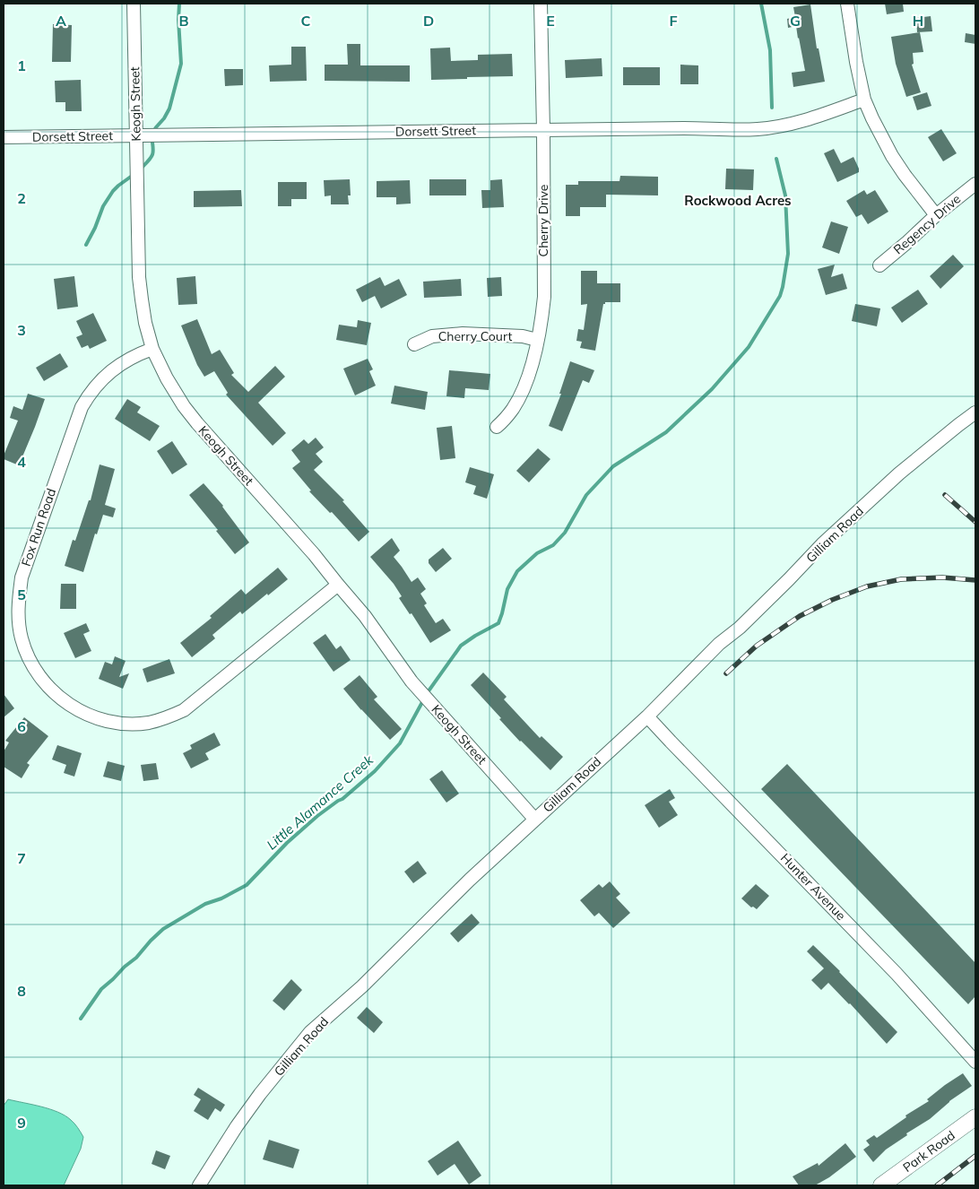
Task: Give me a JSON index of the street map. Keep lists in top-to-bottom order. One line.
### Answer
{"streets":{"street":["Keogh Street","Dorsett Street","Cherry Drive","Regency Drive","Cherry Court","Fox Run Road","Gilliam Road","Hunter Avenue","Park Road"]},"crossings":[["Keogh Street","Dorsett Street"],["Keogh Street","Fox Run Road"],["Keogh Street","Gilliam Road"],["Dorsett Street","Cherry Drive"],["Cherry Drive","Cherry Court"],["Gilliam Road","Hunter Avenue"]],"districts":["Rockwood Acres"],"water":["Little Alamance Creek"],"grid":{"columns":["A","B","C","D","E","F","G","H"],"rows":["1","2","3","4","5","6","7","8","9"]}}
